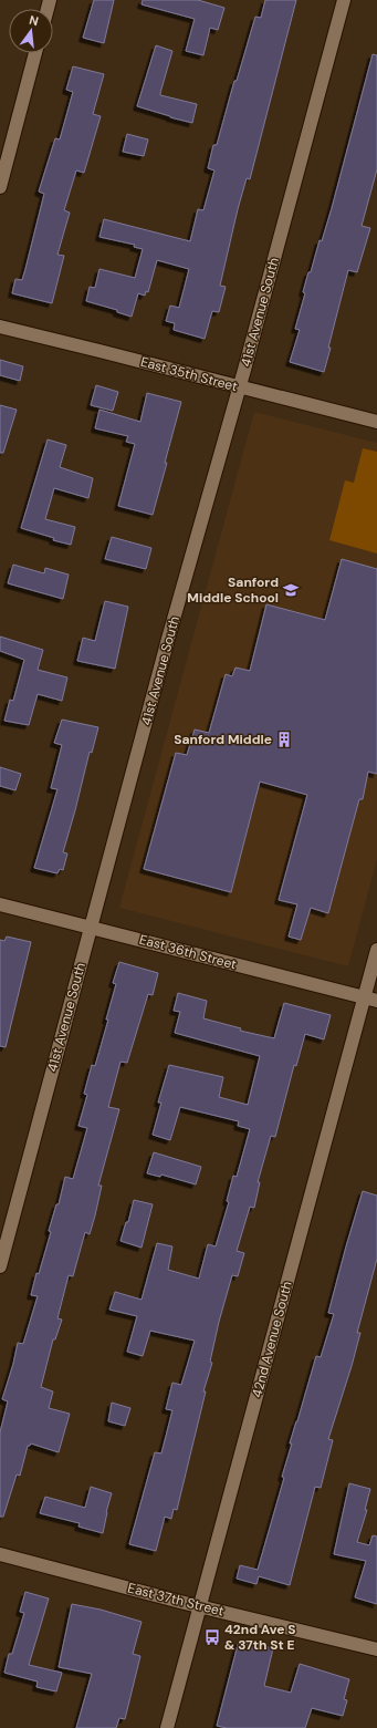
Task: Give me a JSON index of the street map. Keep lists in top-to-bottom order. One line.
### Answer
{"streets":{"street":["41st Avenue South","East 35th Street","East 36th Street","42nd Avenue South","East 37th Street"]},"crossings":[["41st Avenue South","East 35th Street"],["41st Avenue South","East 36th Street"],["East 36th Street","42nd Avenue South"],["42nd Avenue South","East 37th Street"]],"places":{"school or university":["Sanford Middle School"],"building":["Sanford Middle"],"bus stop":["42nd Ave S & 37th St E"]},"north":"top"}
